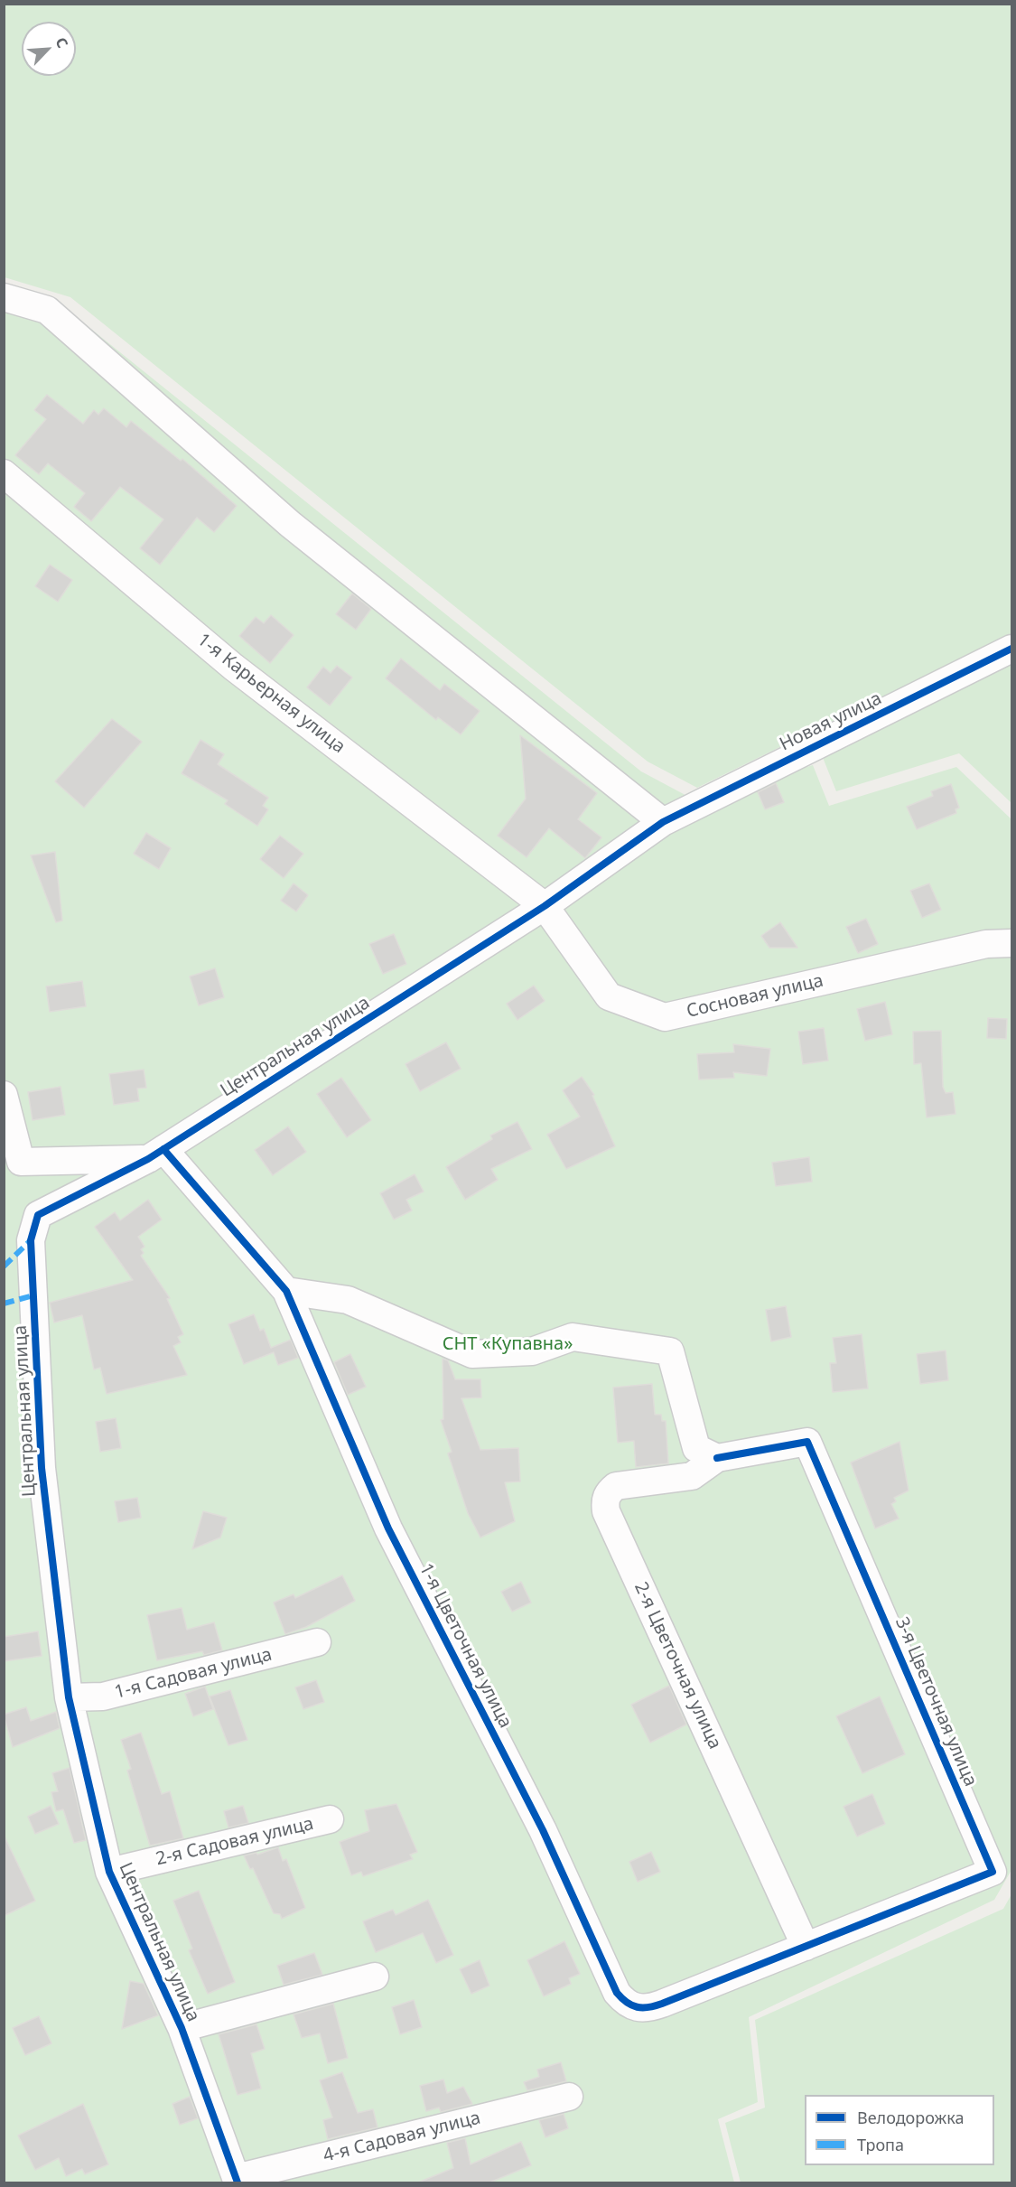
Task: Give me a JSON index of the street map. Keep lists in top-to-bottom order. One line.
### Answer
{"streets":{"street":["1-я Карьерная улица","Новая улица","Сосновая улица","Центральная улица","1-я Цветочная улица","2-я Цветочная улица","1-я Садовая улица","3-я Цветочная улица","2-я Садовая улица","4-я Садовая улица"]},"crossings":[["1-я Карьерная улица","Сосновая улица"],["1-я Карьерная улица","Центральная улица"],["Новая улица","Центральная улица"],["Сосновая улица","Центральная улица"],["Центральная улица","1-я Цветочная улица"],["Центральная улица","1-я Садовая улица"],["Центральная улица","2-я Садовая улица"],["Центральная улица","4-я Садовая улица"],["1-я Цветочная улица","2-я Цветочная улица"],["1-я Цветочная улица","3-я Цветочная улица"],["2-я Цветочная улица","3-я Цветочная улица"]],"parks":["СНТ «Купавна»"],"legend":["Велодорожка","Тропа"],"north":"top right"}
